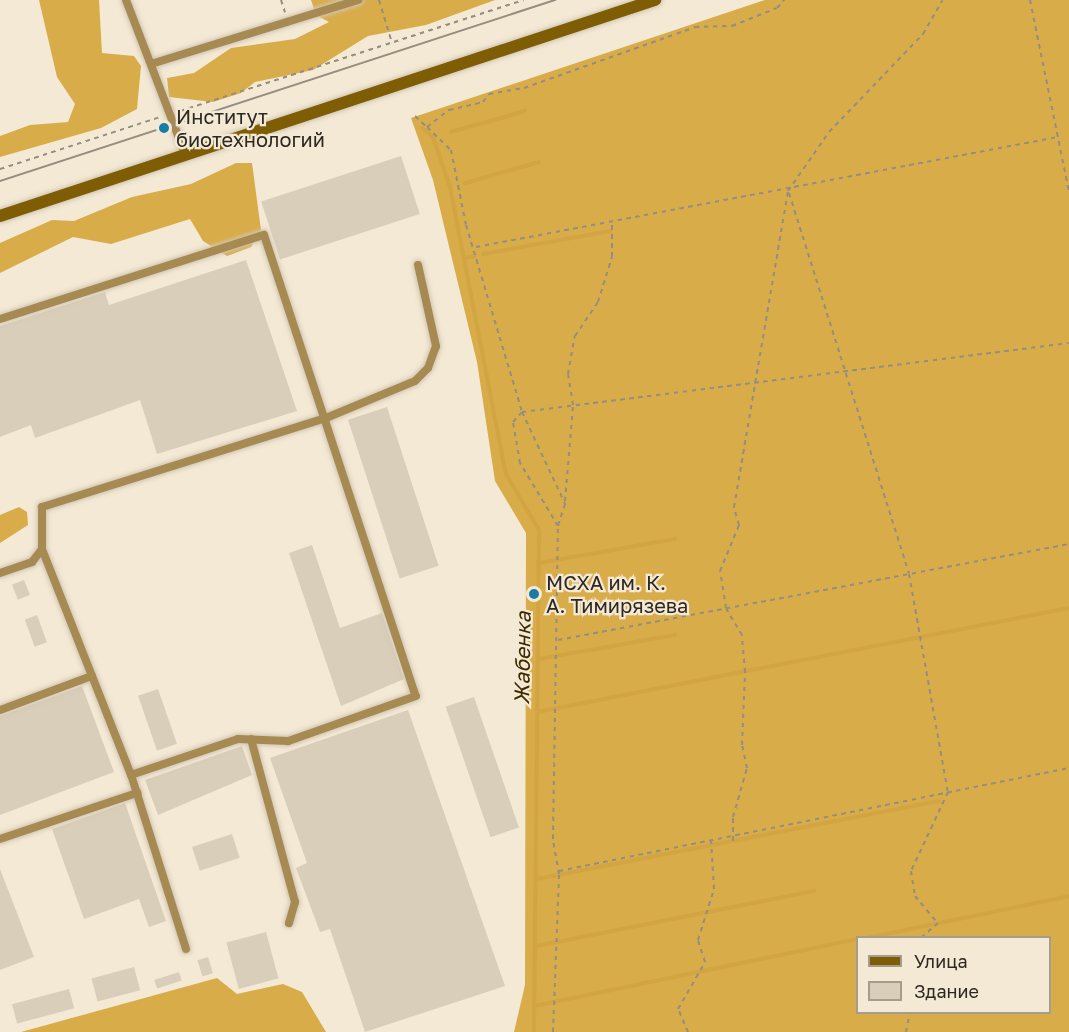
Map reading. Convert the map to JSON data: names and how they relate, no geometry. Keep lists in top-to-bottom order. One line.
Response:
{"water":["Жабенка"],"places":["Институт биотехнологий","МСХА им. К. А. Тимирязева"],"legend":["Улица","Здание"]}
